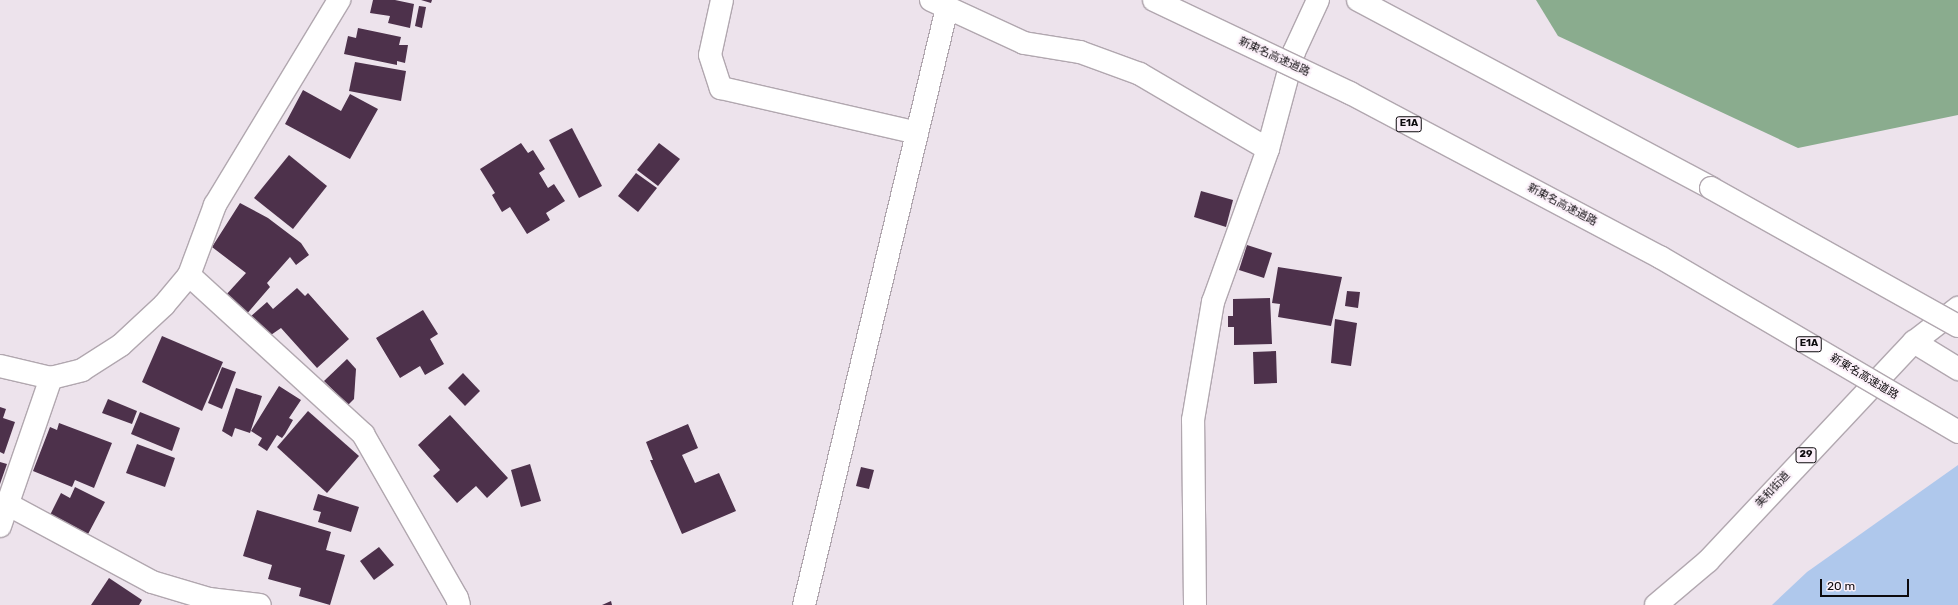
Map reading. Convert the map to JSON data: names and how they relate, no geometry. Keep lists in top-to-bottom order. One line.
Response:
{"streets":{"main road":["新東名高速道路","E1A","29","美和街道"]},"scale_bar":"20 m"}
